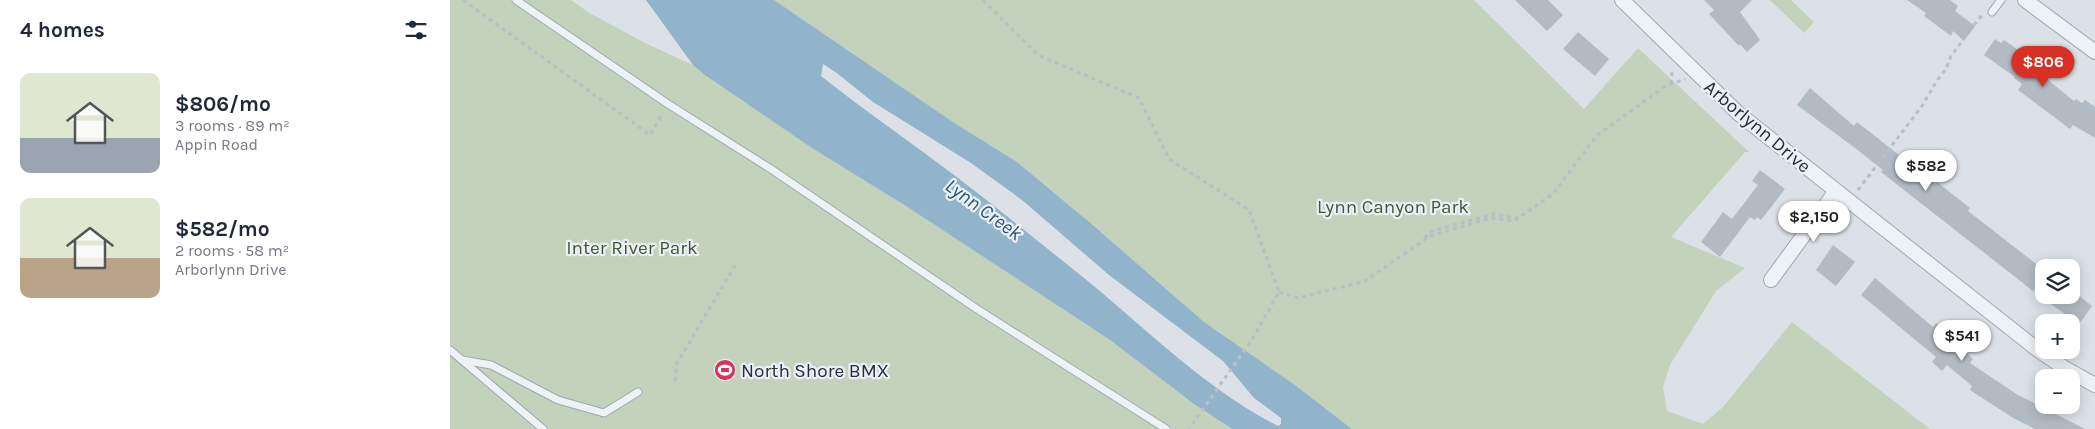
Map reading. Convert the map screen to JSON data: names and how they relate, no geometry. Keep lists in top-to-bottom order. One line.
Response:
{"streets":{"street":["Arborlynn Drive"]},"water":["Lynn Creek"],"parks":["Lynn Canyon Park","Inter River Park"],"places":{"sports":["North Shore BMX"]},"page":{"heading":"4 homes","price":["$806","$582","$2,150","$541"],"list":[{"name":"$806/mo","note":"3 rooms · 89 m² · Appin Road"},{"name":"$582/mo","note":"2 rooms · 58 m² · Arborlynn Drive"}],"map_buttons":["+","−"]}}
